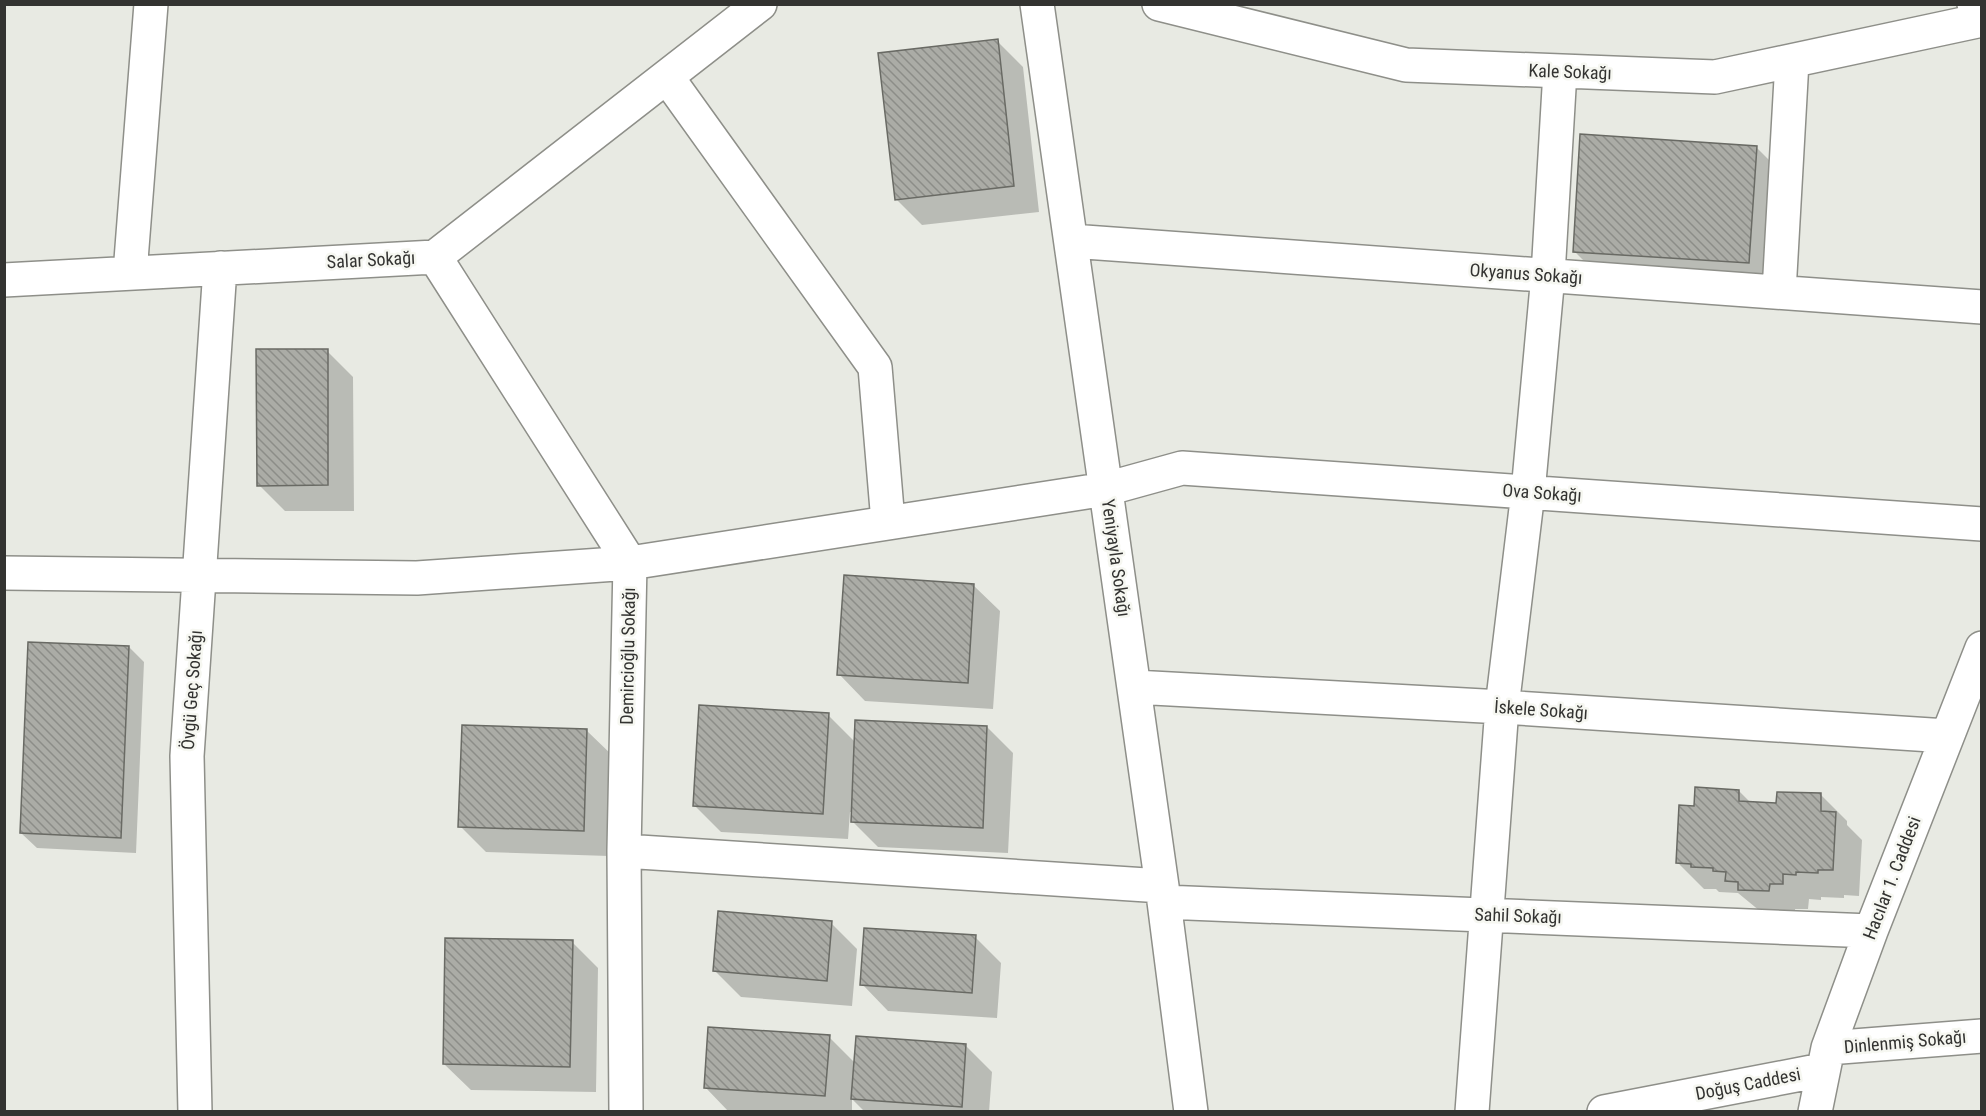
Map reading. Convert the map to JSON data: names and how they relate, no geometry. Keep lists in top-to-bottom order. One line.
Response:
{"streets":{"street":["Kale Sokağı","Salar Sokağı","Okyanus Sokağı","Ova Sokağı","Yeniyayla Sokağı","Demircioğlu Sokağı","Övgü Geç Sokağı","İskele Sokağı","Hacılar 1. Caddesi","Sahil Sokağı","Dinlenmiş Sokağı","Doğuş Caddesi"]},"crossings":[["Salar Sokağı","Demircioğlu Sokağı"],["Salar Sokağı","Övgü Geç Sokağı"],["Okyanus Sokağı","Yeniyayla Sokağı"],["Ova Sokağı","Yeniyayla Sokağı"],["Ova Sokağı","Demircioğlu Sokağı"],["Ova Sokağı","Övgü Geç Sokağı"],["Yeniyayla Sokağı","İskele Sokağı"],["Yeniyayla Sokağı","Sahil Sokağı"],["Demircioğlu Sokağı","Sahil Sokağı"],["İskele Sokağı","Hacılar 1. Caddesi"],["Hacılar 1. Caddesi","Sahil Sokağı"],["Hacılar 1. Caddesi","Dinlenmiş Sokağı"],["Hacılar 1. Caddesi","Doğuş Caddesi"],["Dinlenmiş Sokağı","Doğuş Caddesi"]]}
